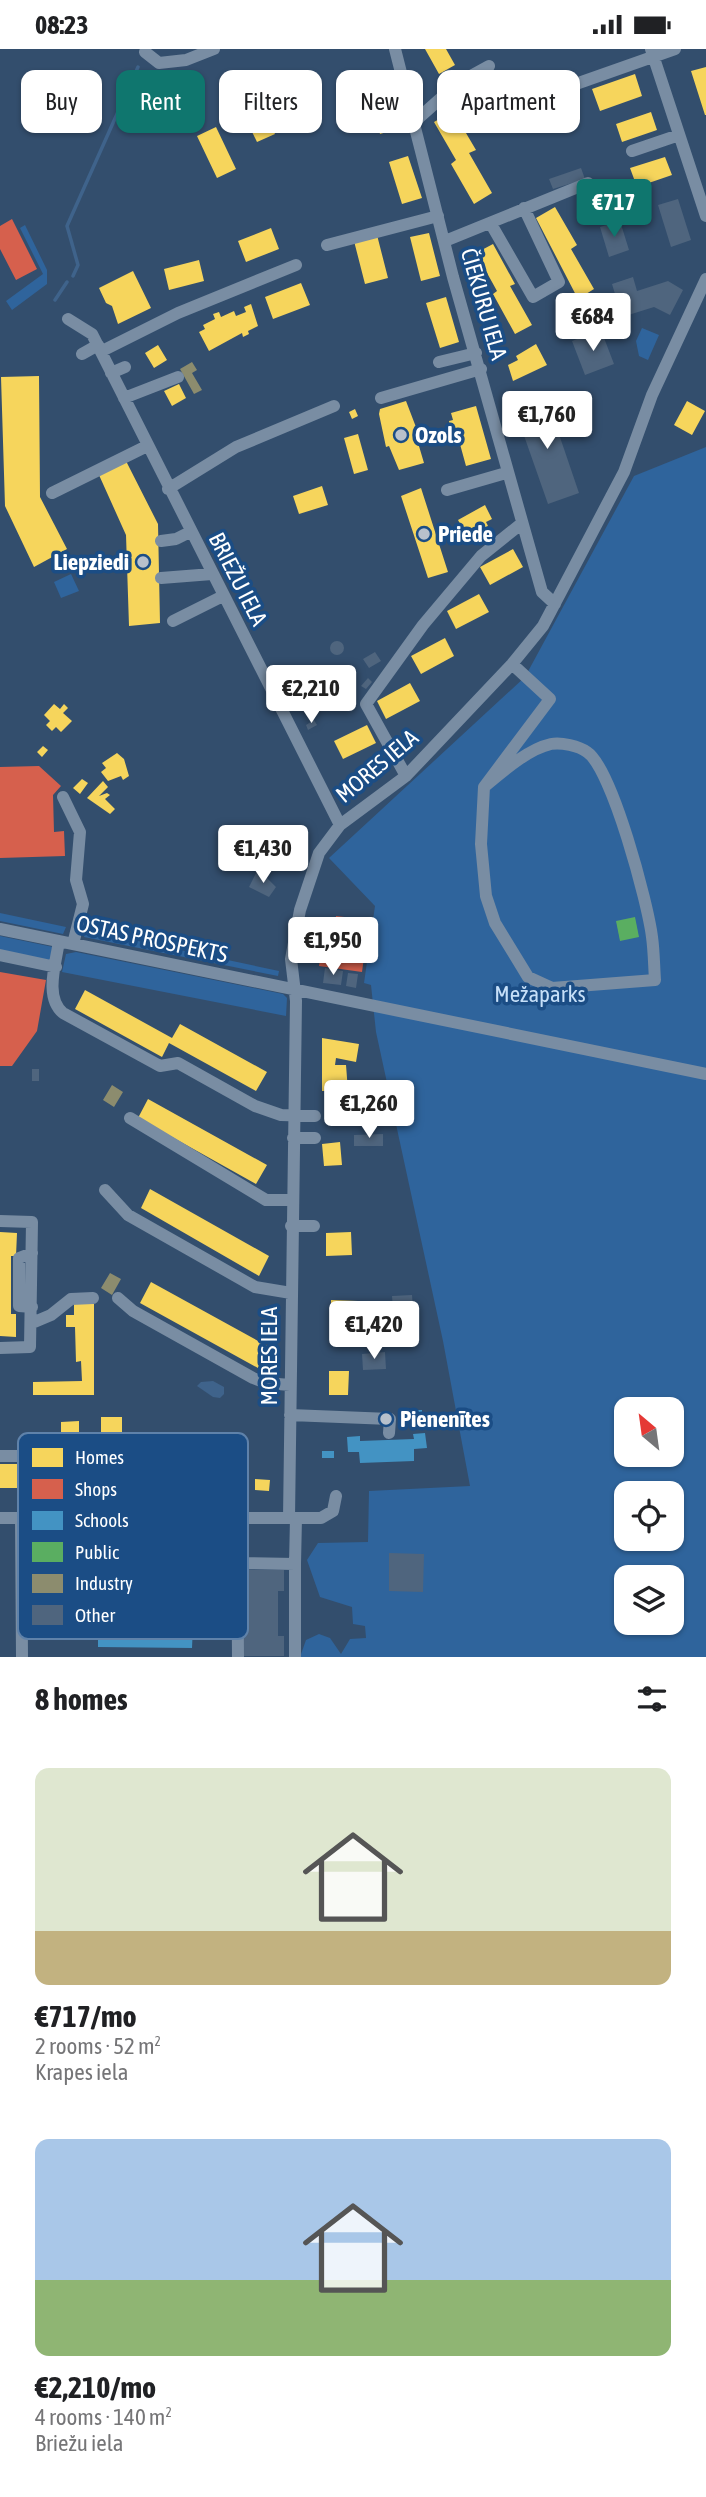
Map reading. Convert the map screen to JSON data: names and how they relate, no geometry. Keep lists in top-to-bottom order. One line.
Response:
{"streets":{"street":["ČIEKURU IELA","BRIEŽU IELA","MORES IELA","OSTAS PROSPEKTS"]},"crossings":[["ČIEKURU IELA","MORES IELA"],["BRIEŽU IELA","MORES IELA"],["MORES IELA","OSTAS PROSPEKTS"]],"parks":["Mežaparks"],"places":["Ozols","Priede","Liepziedi","Pienenītes"],"legend":["Homes","Shops","Schools","Public","Industry","Other"],"north":"top left","page":{"status":"08:23","chip":["Buy","Rent","Filters","New","Apartment"],"price":["€717","€684","€1,760","€2,210","€1,430","€1,950","€1,260","€1,420"],"heading":"8 homes","list":[{"name":"€717/mo","note":"2 rooms · 52 m² · Krapes iela"},{"name":"€2,210/mo","note":"4 rooms · 140 m² · Briežu iela"}]}}
